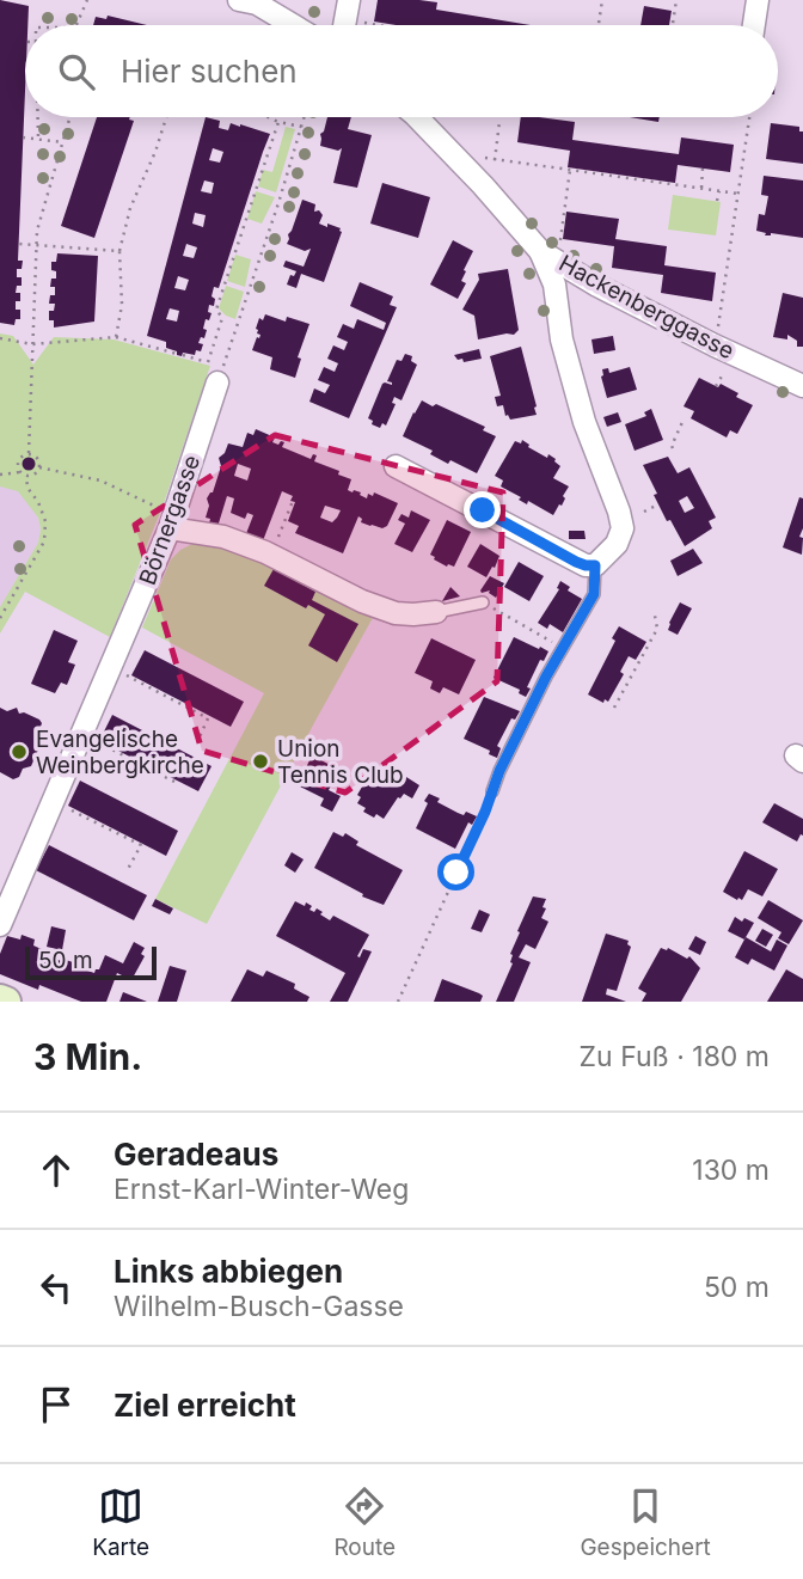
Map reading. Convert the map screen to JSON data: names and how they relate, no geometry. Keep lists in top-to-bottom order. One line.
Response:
{"streets":{"street":["Hackenberggasse","Börnergasse"]},"places":["Evangelische Weinbergkirche","Union Tennis Club"],"scale_bar":"50 m","page":{"search":"Hier suchen","scale":"50 m","heading":["3 Min.","Zu Fuß · 180 m"],"list":[["Geradeaus","Ernst-Karl-Winter-Weg","130 m"],["Links abbiegen","Wilhelm-Busch-Gasse","50 m"],"Ziel erreicht"],"nav":["Karte","Route","Gespeichert"]}}
